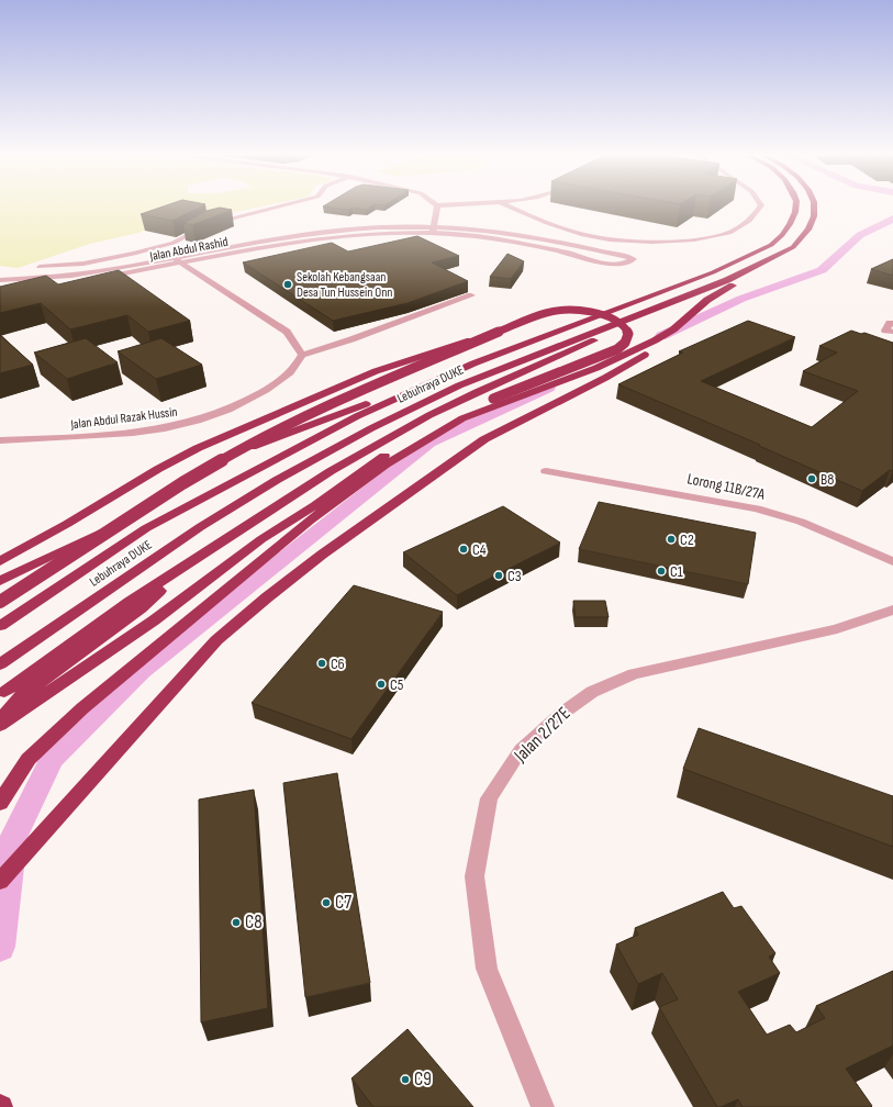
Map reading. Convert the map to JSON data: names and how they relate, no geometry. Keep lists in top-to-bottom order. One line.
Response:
{"streets":{"highway":["Lebuhraya DUKE"],"street":["Jalan Abdul Rashid","Jalan Abdul Razak Hussin","Lorong 11B/27A","Jalan 2/27E"]},"places":["Sekolah Kebangsaan Desa Tun Hussein Onn","B8","C2","C4","C1","C3","C6","C5","C7","C8","C9"]}
